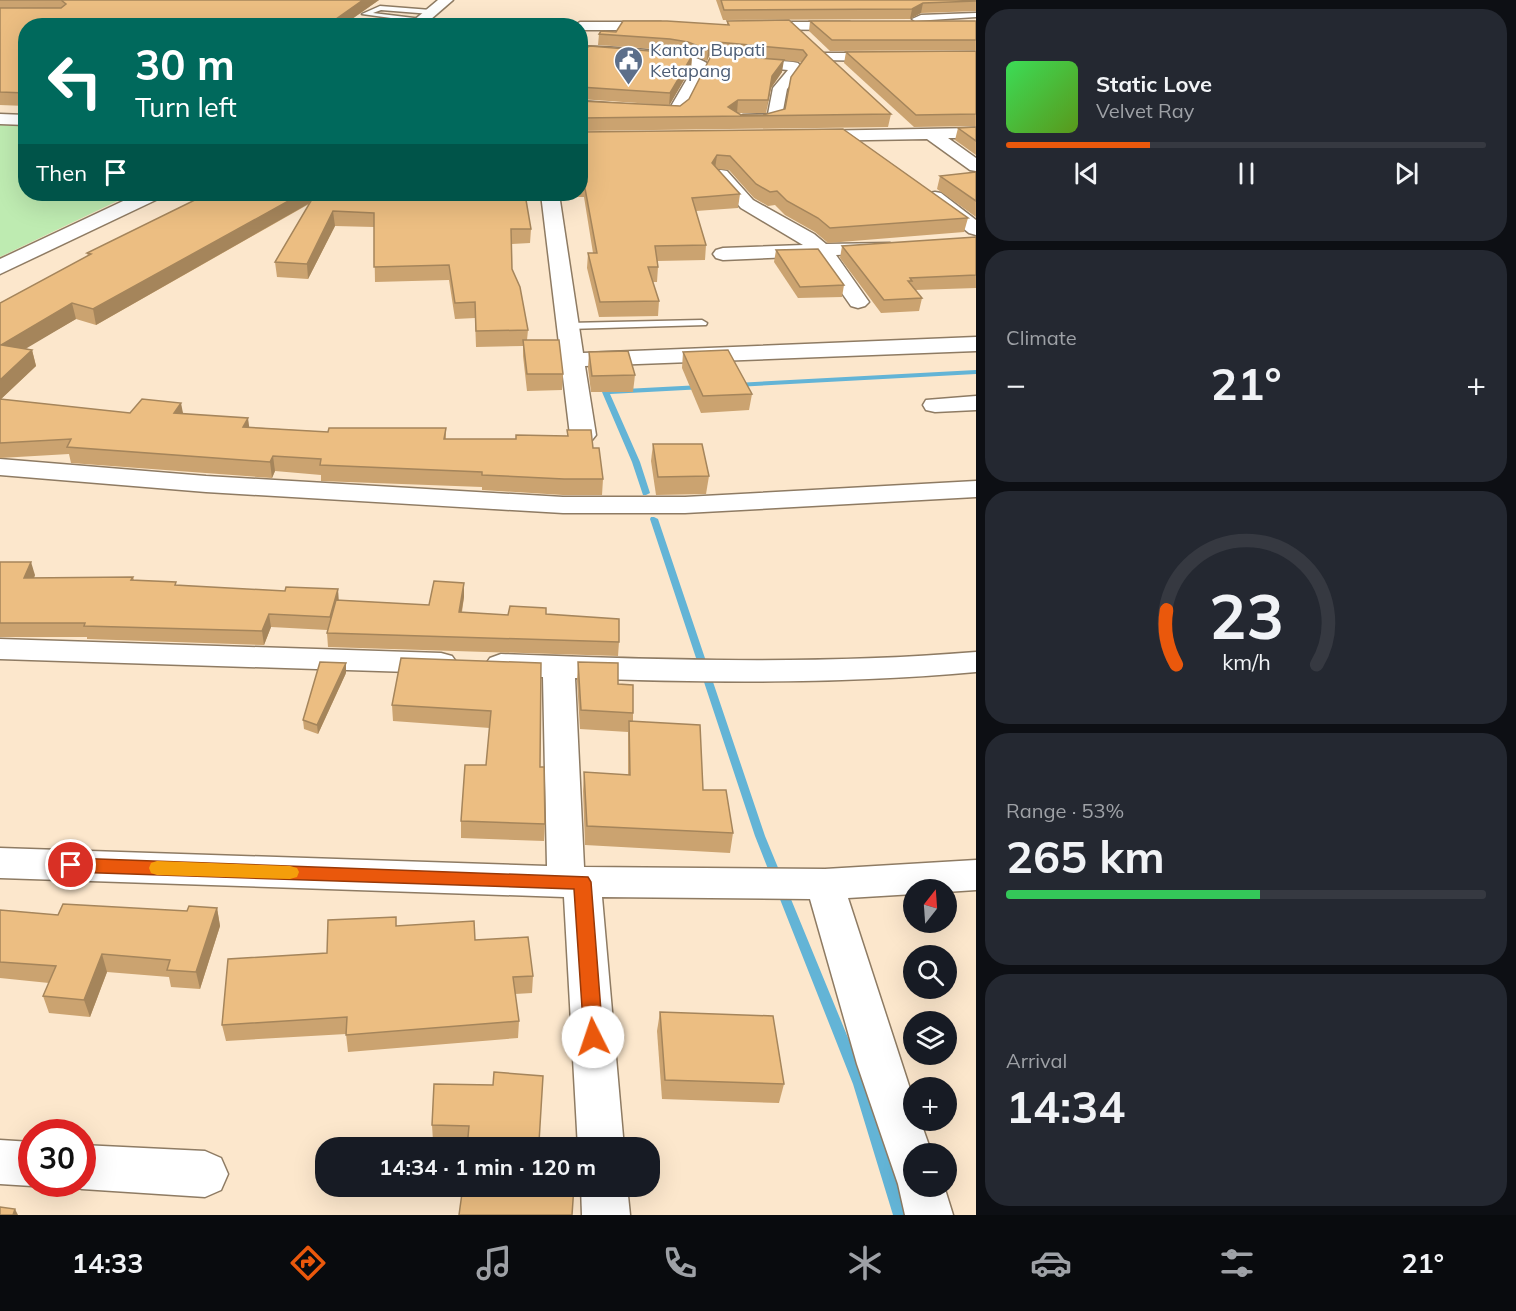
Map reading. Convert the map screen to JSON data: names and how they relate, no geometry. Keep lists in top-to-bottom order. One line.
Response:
{"places":{"public building":["Kantor Bupati Ketapang"]},"north":"top","page":{"turn":["30 m","Turn left"],"song":["Static Love","Velvet Ray"],"then":"Then","tile":["Climate",["Range · 53%","265 km"],["Arrival","14:34"]],"heat":["−","21°","+"],"map_buttons":["+","−"],"limit":"30","trip":"14:34 · 1 min · 120 m","tabs":["14:33","21°"],"gauge":["23","km/h"]}}
